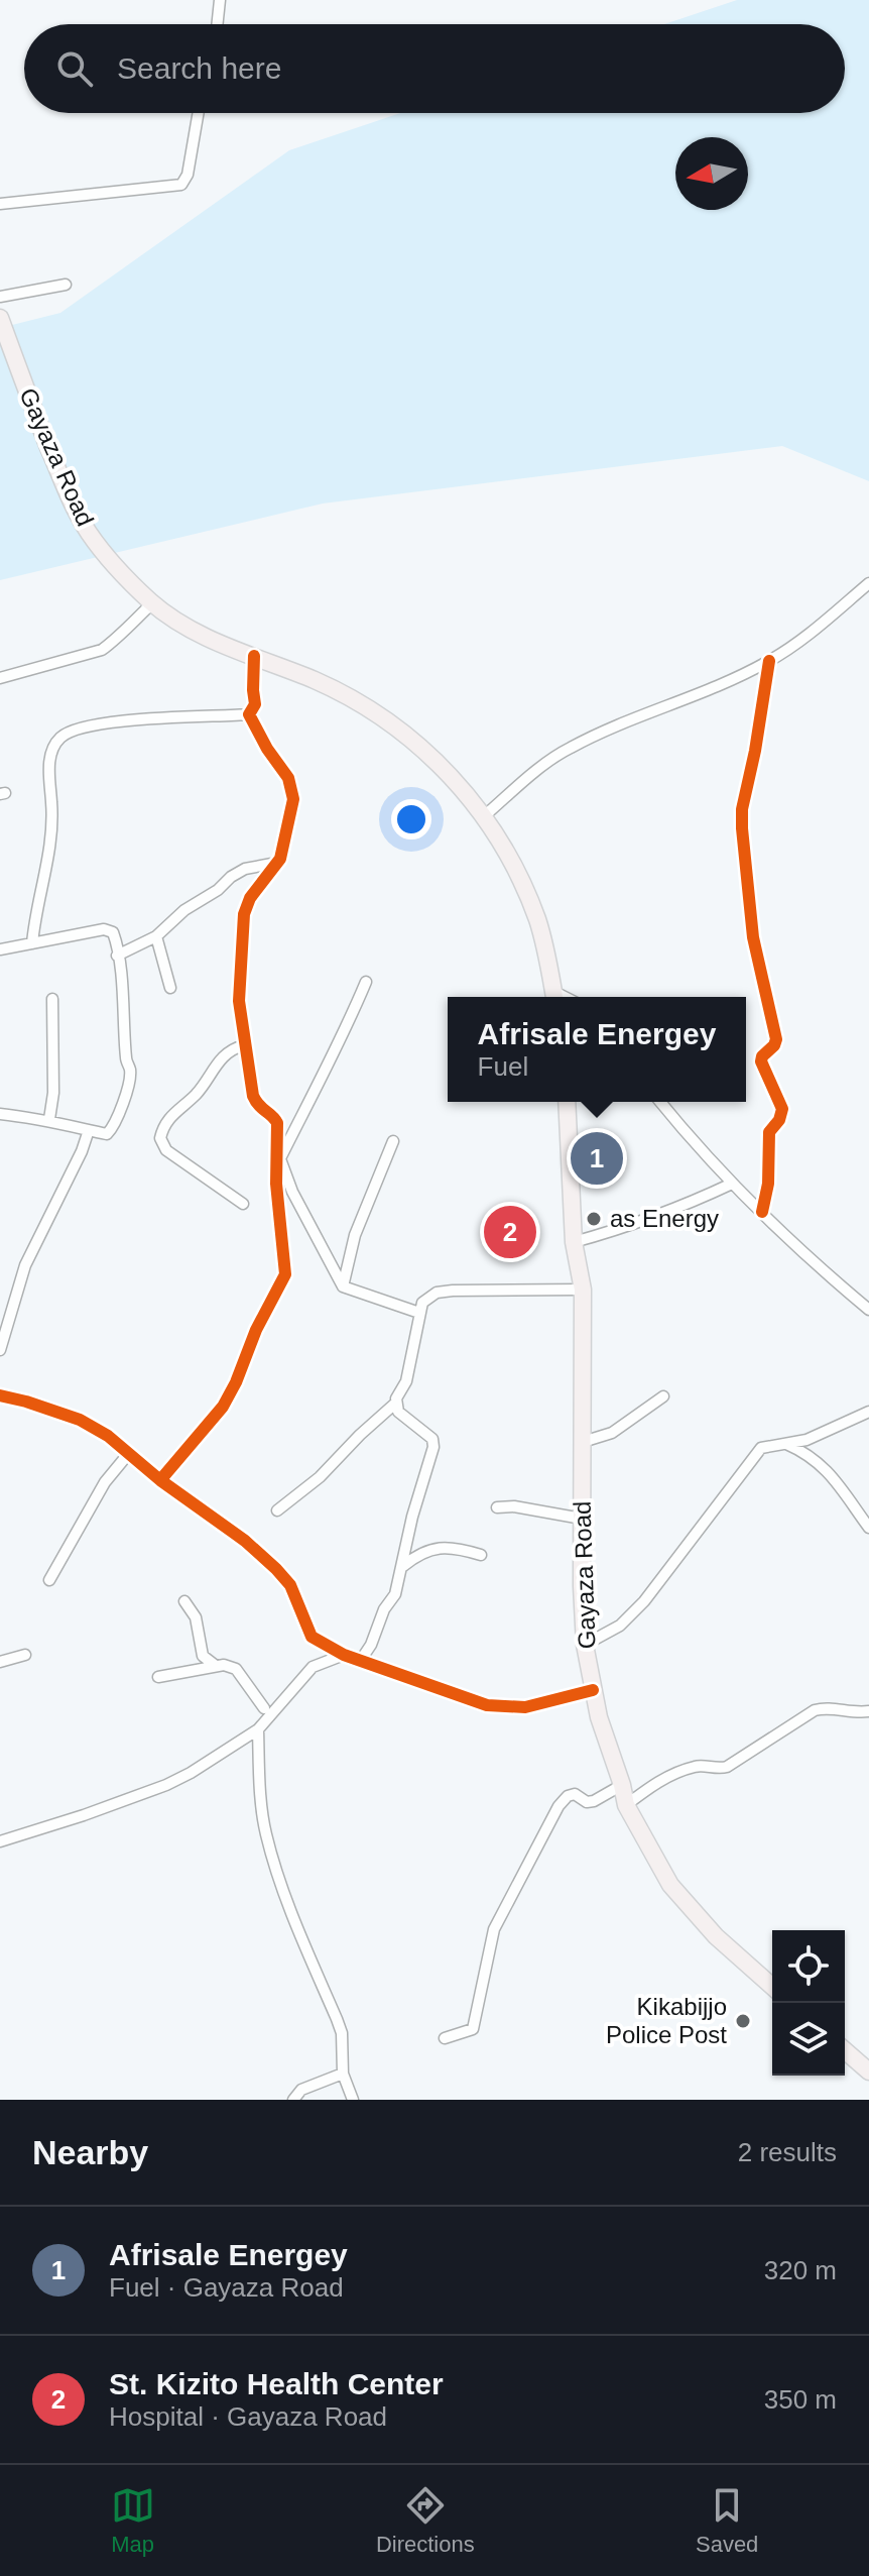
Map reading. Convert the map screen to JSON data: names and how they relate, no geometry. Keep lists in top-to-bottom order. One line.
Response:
{"streets":{"main road":["Gayaza Road"]},"places":["as Energy","Kikabijjo Police Post"],"north":"left","page":{"search":"Search here","popup":["Afrisale Energey","Fuel"],"pins":["1","2"],"heading":["Nearby","2 results"],"list":[{"mark":"1","name":"Afrisale Energey","note":"Fuel · Gayaza Road","value":"320 m"},{"mark":"2","name":"St. Kizito Health Center","note":"Hospital · Gayaza Road","value":"350 m"}],"nav":["Map","Directions","Saved"]}}
